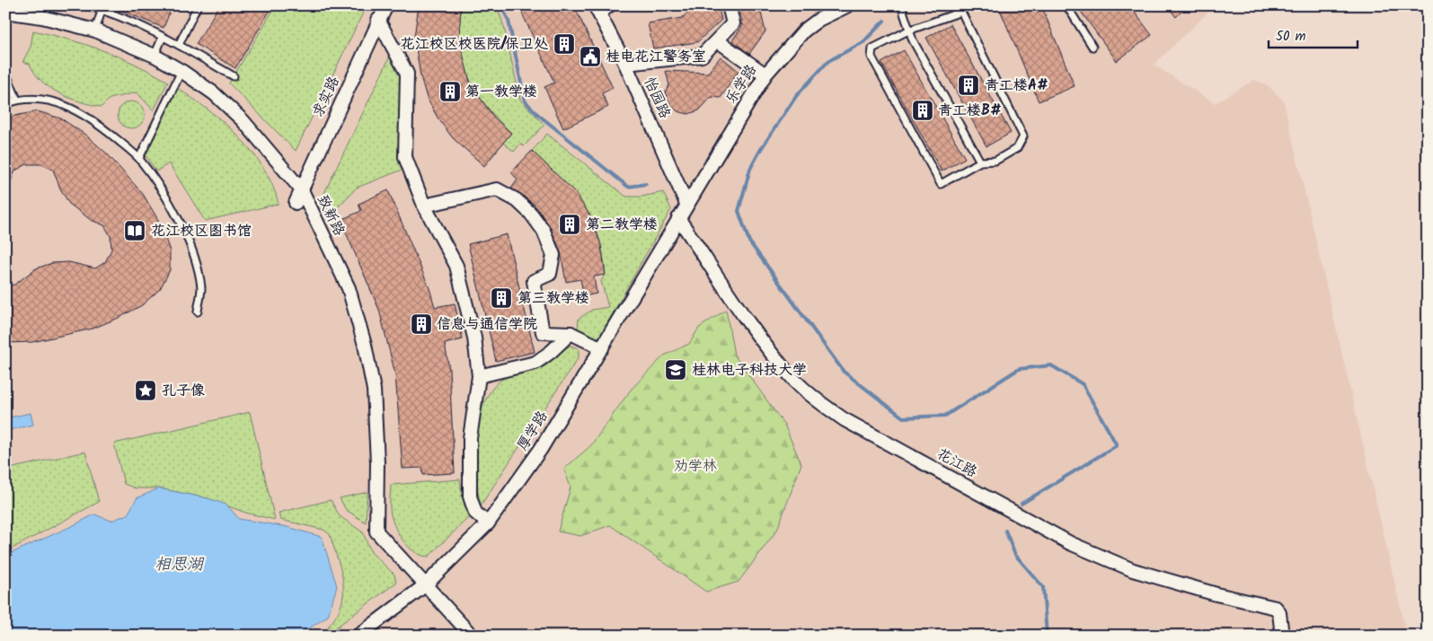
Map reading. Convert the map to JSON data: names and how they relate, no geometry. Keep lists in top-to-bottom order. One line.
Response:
{"streets":{"street":["乐学路","求实路","怡园路","致新路","厚学路","花江路"]},"crossings":[["乐学路","怡园路"],["乐学路","厚学路"],["求实路","致新路"],["怡园路","厚学路"],["致新路","厚学路"],["厚学路","花江路"]],"water":["相思湖"],"parks":["劝学林"],"places":{"building":["花江校区校医院/保卫处","青工楼A#","第一教学楼","青工楼B#","第二教学楼","第三教学楼","信息与通信学院"],"public building":["桂电花江警务室"],"library":["花江校区图书馆"],"school or university":["桂林电子科技大学"],"place":["孔子像"]},"scale_bar":"50 m"}
